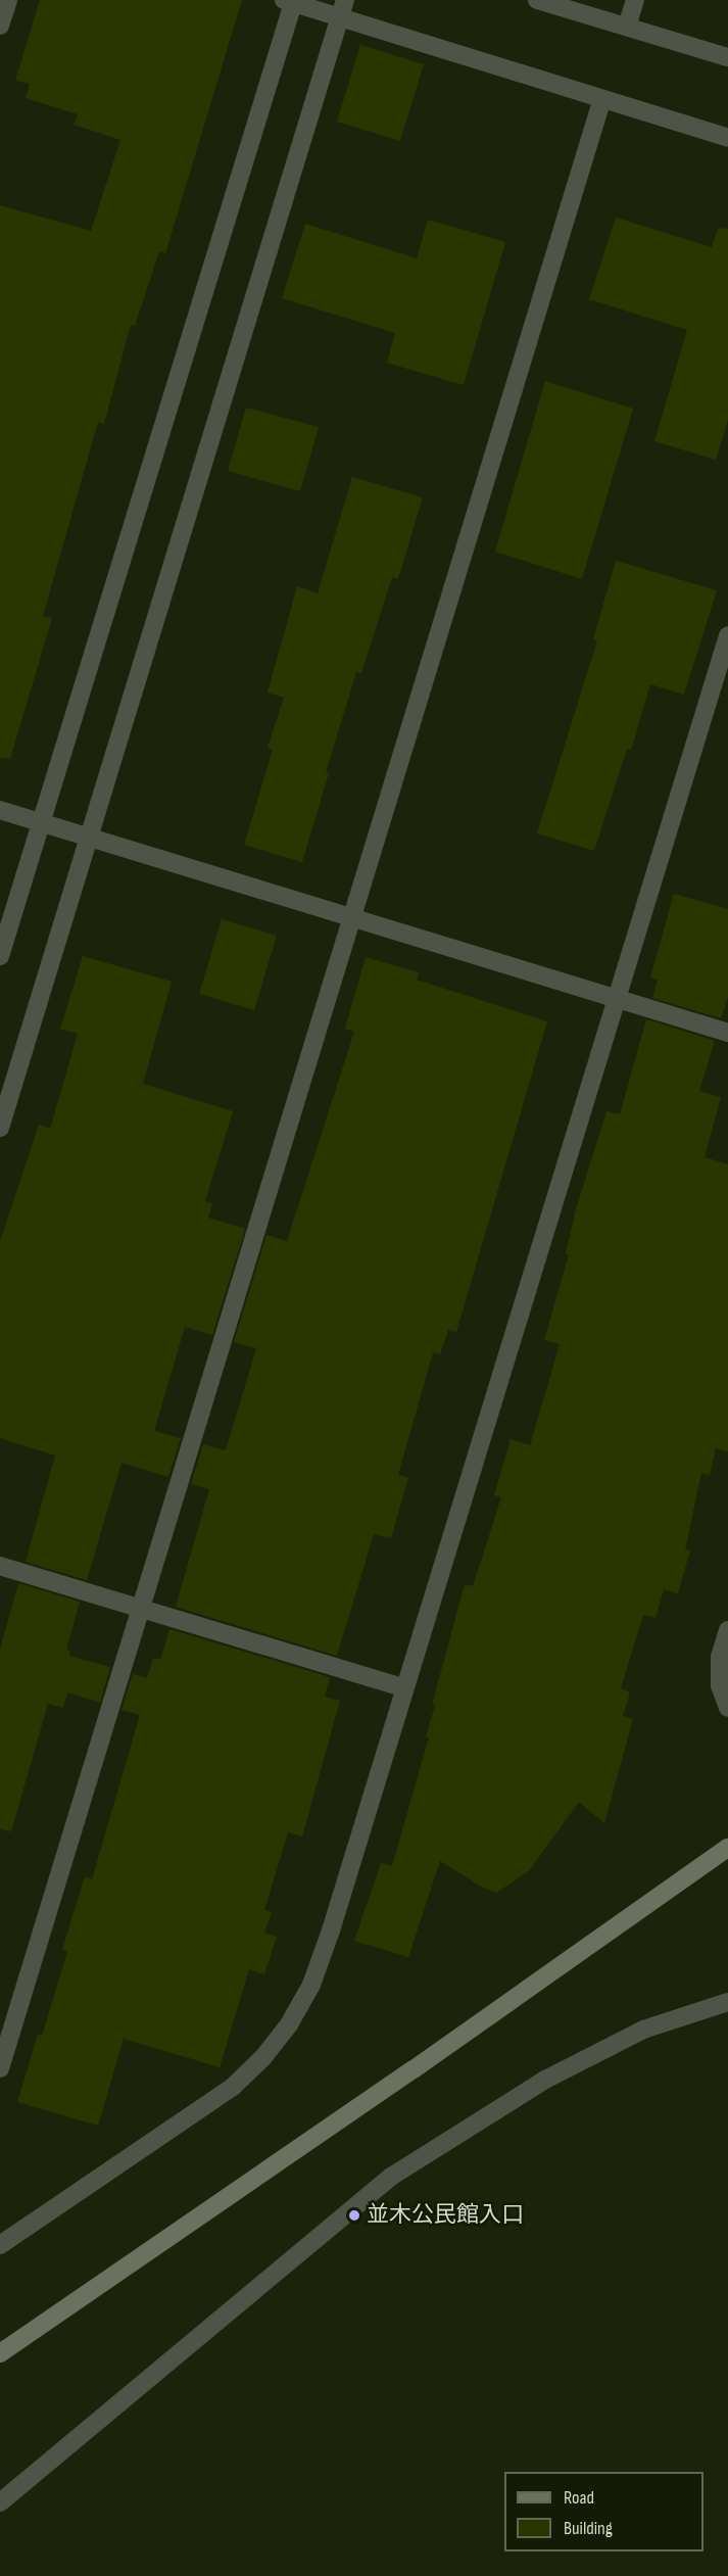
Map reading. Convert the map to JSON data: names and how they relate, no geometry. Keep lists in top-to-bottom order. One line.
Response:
{"places":["並木公民館入口"],"legend":["Road","Building"]}
